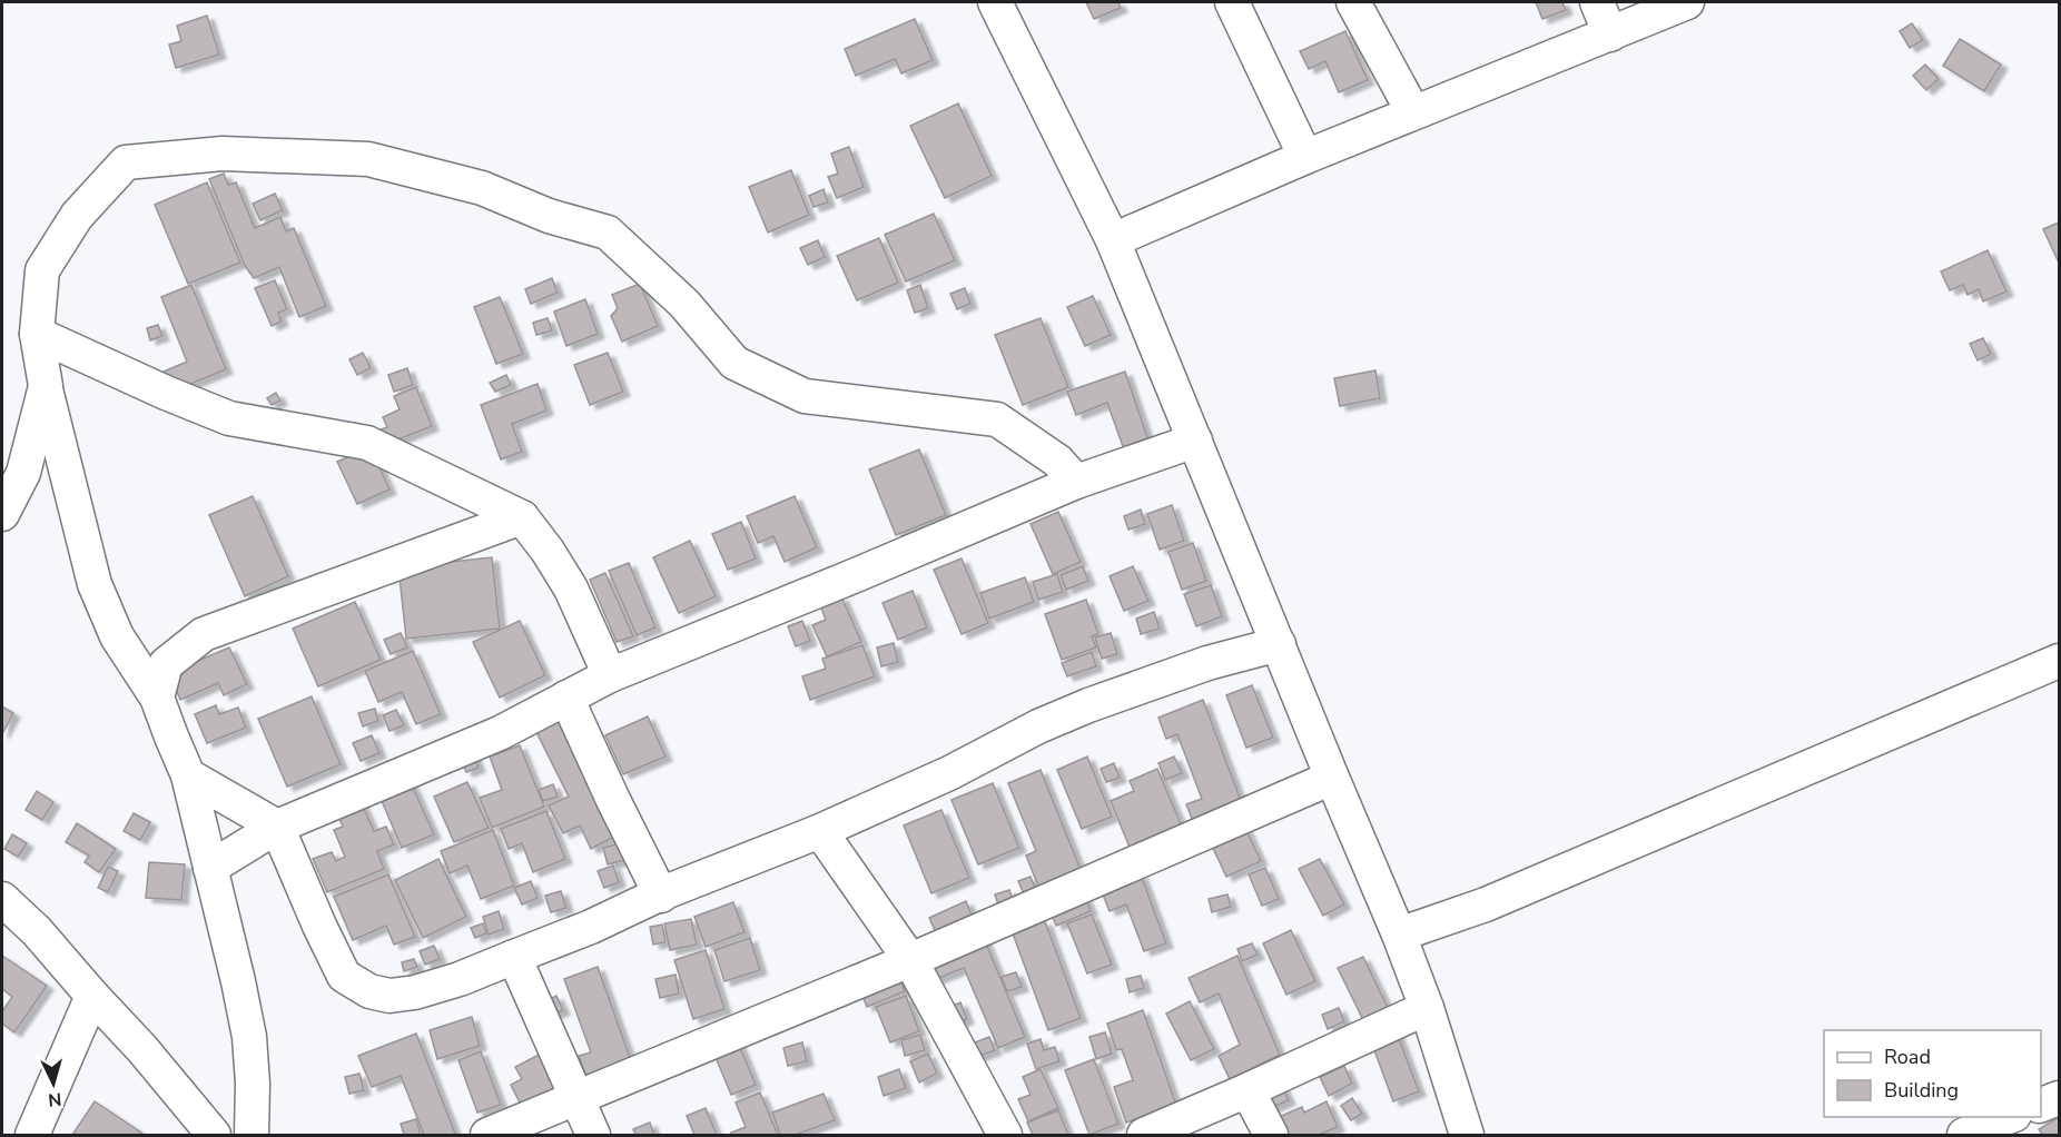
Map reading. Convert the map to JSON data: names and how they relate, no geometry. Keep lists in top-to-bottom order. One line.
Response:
{"legend":["Road","Building"],"north":"bottom"}
